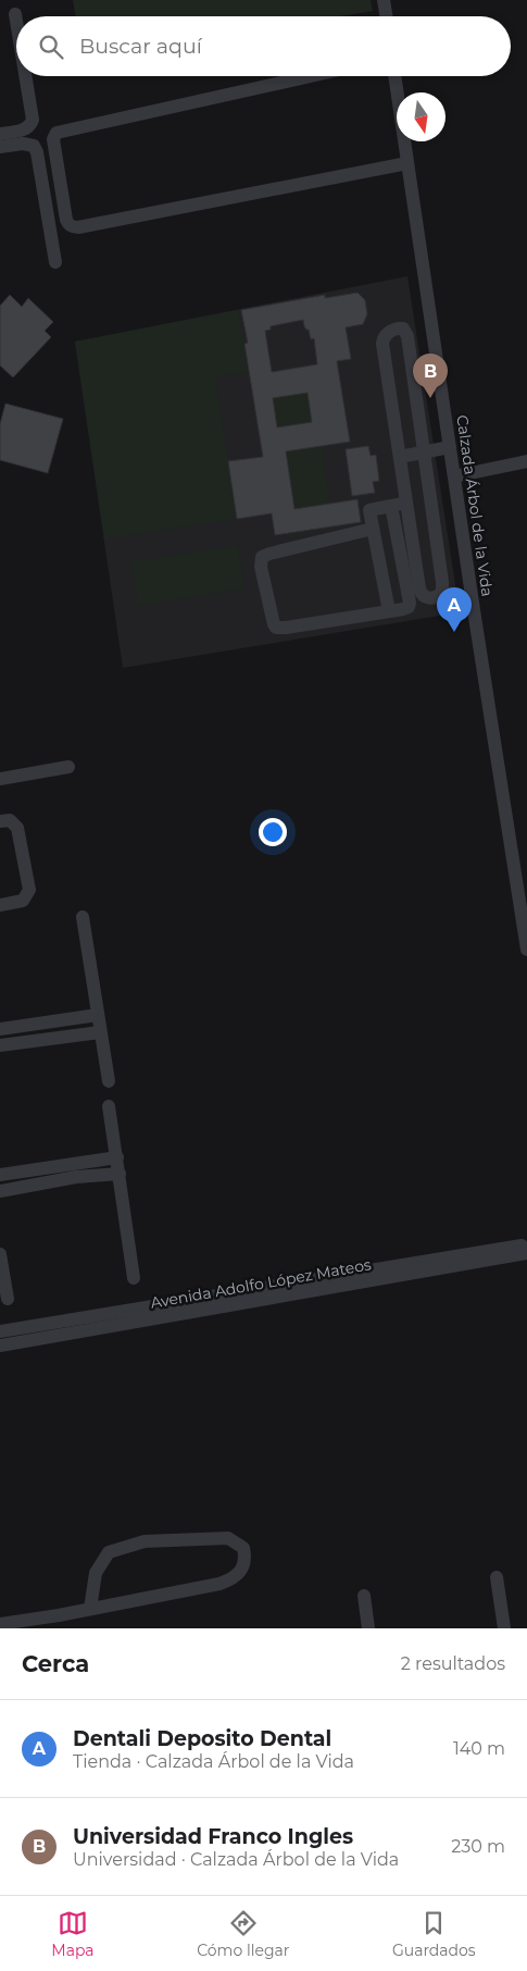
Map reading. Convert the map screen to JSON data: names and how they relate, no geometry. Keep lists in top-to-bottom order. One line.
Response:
{"streets":{"street":["Calzada Árbol de la Vida","Avenida Adolfo López Mateos"]},"north":"bottom","page":{"search":"Buscar aquí","pins":["B","A"],"heading":["Cerca","2 resultados"],"list":[{"mark":"A","name":"Dentali Deposito Dental","note":"Tienda · Calzada Árbol de la Vida","value":"140 m"},{"mark":"B","name":"Universidad Franco Ingles","note":"Universidad · Calzada Árbol de la Vida","value":"230 m"}],"nav":["Mapa","Cómo llegar","Guardados"]}}
